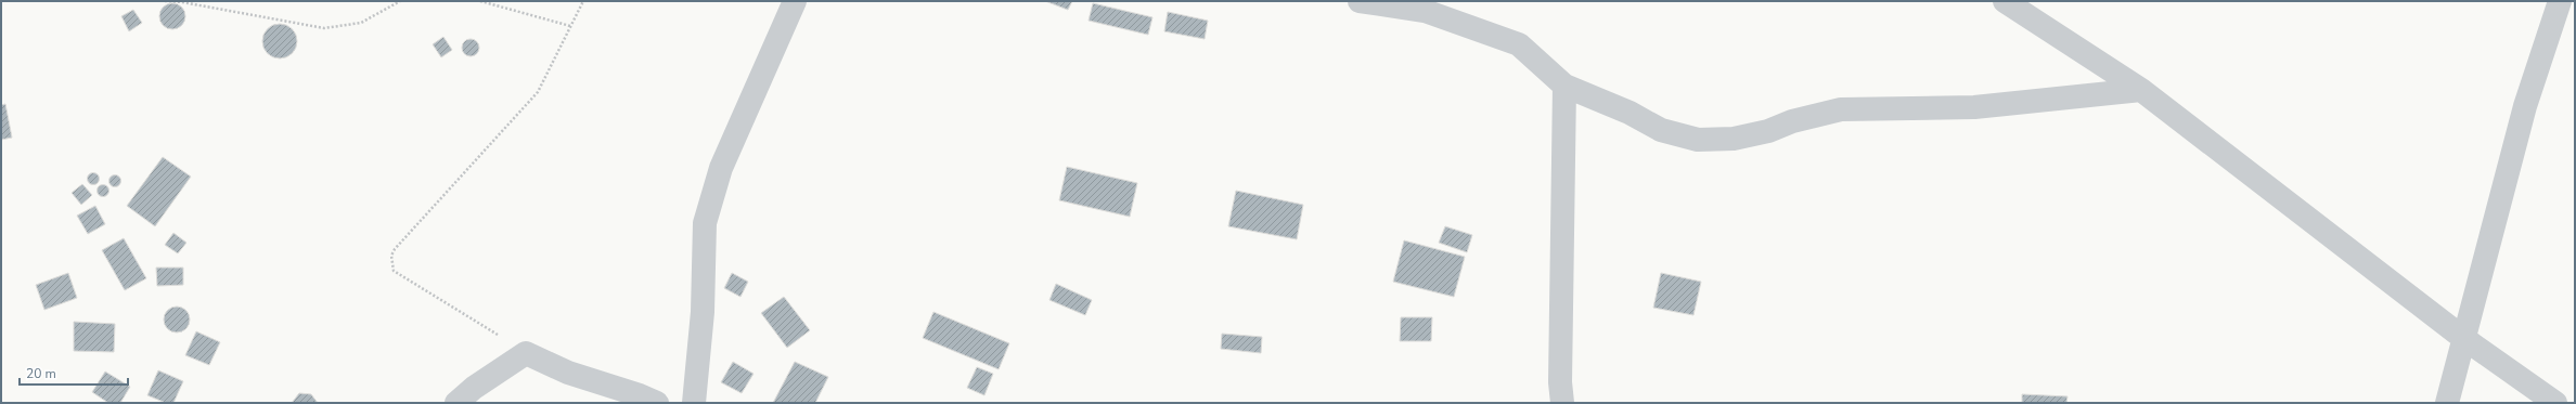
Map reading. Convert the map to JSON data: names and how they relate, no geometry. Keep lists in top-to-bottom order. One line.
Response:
{"scale_bar":"20 m"}
